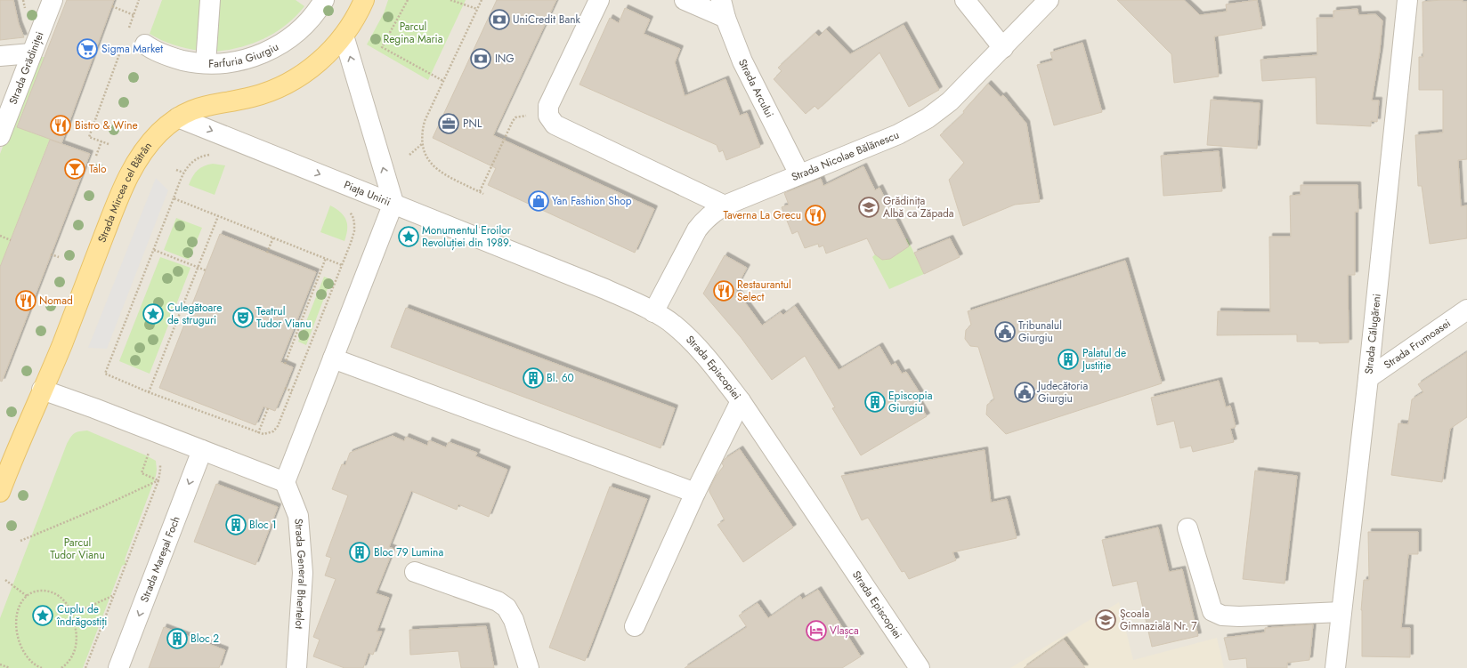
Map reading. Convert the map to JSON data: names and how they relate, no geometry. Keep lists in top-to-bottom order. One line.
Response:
{"streets":{"main road":["Strada Mircea cel Bătrân"],"street":["Farfuria Giurgiu","Strada Grădiniței","Strada Arcului","Strada Nicolae Bălănescu","Piața Unirii","Strada Călugăreni","Strada Frumoasei","Strada Episcopiei","Strada Mareșal Foch","Strada General Bhertelot"]},"crossings":[["Strada Arcului","Strada Nicolae Bălănescu"],["Strada Nicolae Bălănescu","Strada Episcopiei"],["Piața Unirii","Strada Mircea cel Bătrân"],["Piața Unirii","Strada Episcopiei"],["Strada Călugăreni","Strada Frumoasei"]],"one_way":["Strada Mareșal Foch"],"parks":["Parcul Regina Maria","Parcul Tudor Vianu"],"places":{"bank":["UniCredit Bank","ING"],"supermarket":["Sigma Market"],"office":["PNL"],"restaurant":["Bistro & Wine","Taverna La Grecu","Restaurantul Select","Nomad"],"bar":["Talo"],"shop":["Yan Fashion Shop"],"school or university":["Grădinița Albă ca Zăpada","Şcoala Gimnazială Nr. 7"],"place":["Monumentul Eroilor Revoluției din 1989.","Culegătoare de struguri","Cuplu de îndrăgostiți"],"theatre":["Teatrul Tudor Vianu"],"public building":["Tribunalul Giurgiu","Judecătoria Giurgiu"],"building":["Palatul de Justiție","Bl. 60","Episcopia Giurgiu","Bloc 1","Bloc 79 Lumina","Bloc 2"],"hotel":["Vlașca"]}}
